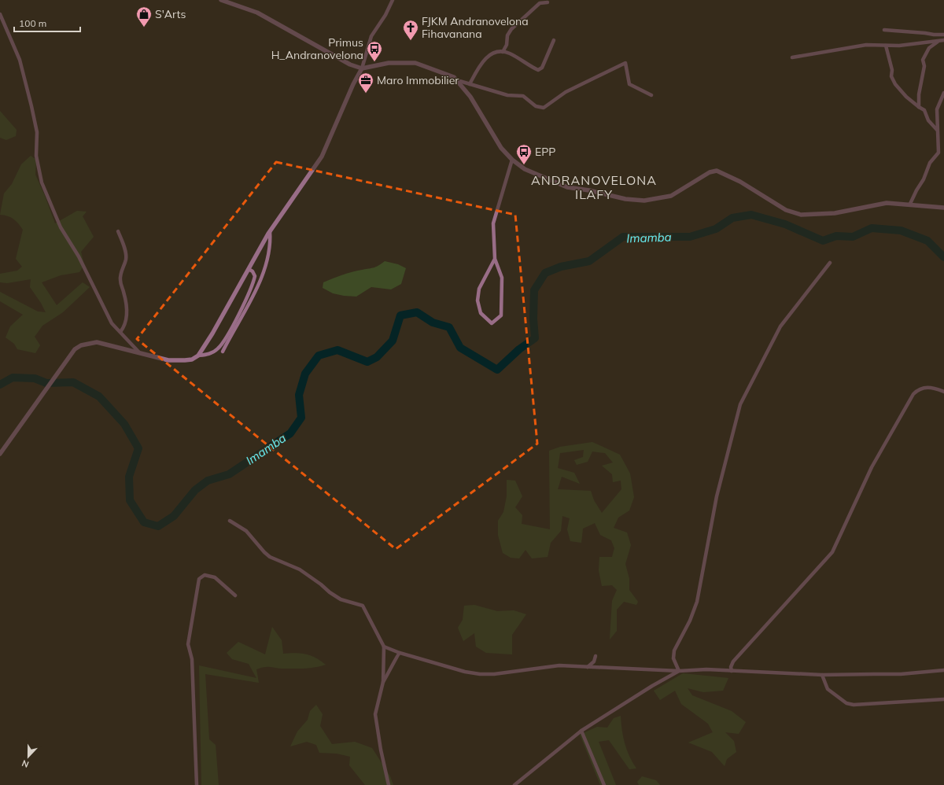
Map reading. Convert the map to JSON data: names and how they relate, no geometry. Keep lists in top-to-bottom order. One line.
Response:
{"districts":["ANDRANOVELONA ILAFY"],"water":["Imamba"],"places":{"shop":["S'Arts"],"church":["FJKM Andranovelona Fihavanana"],"bus stop":["Primus H_Andranovelona","EPP"],"office":["Maro Immobilier"]},"scale_bar":"100 m","north":"bottom"}
